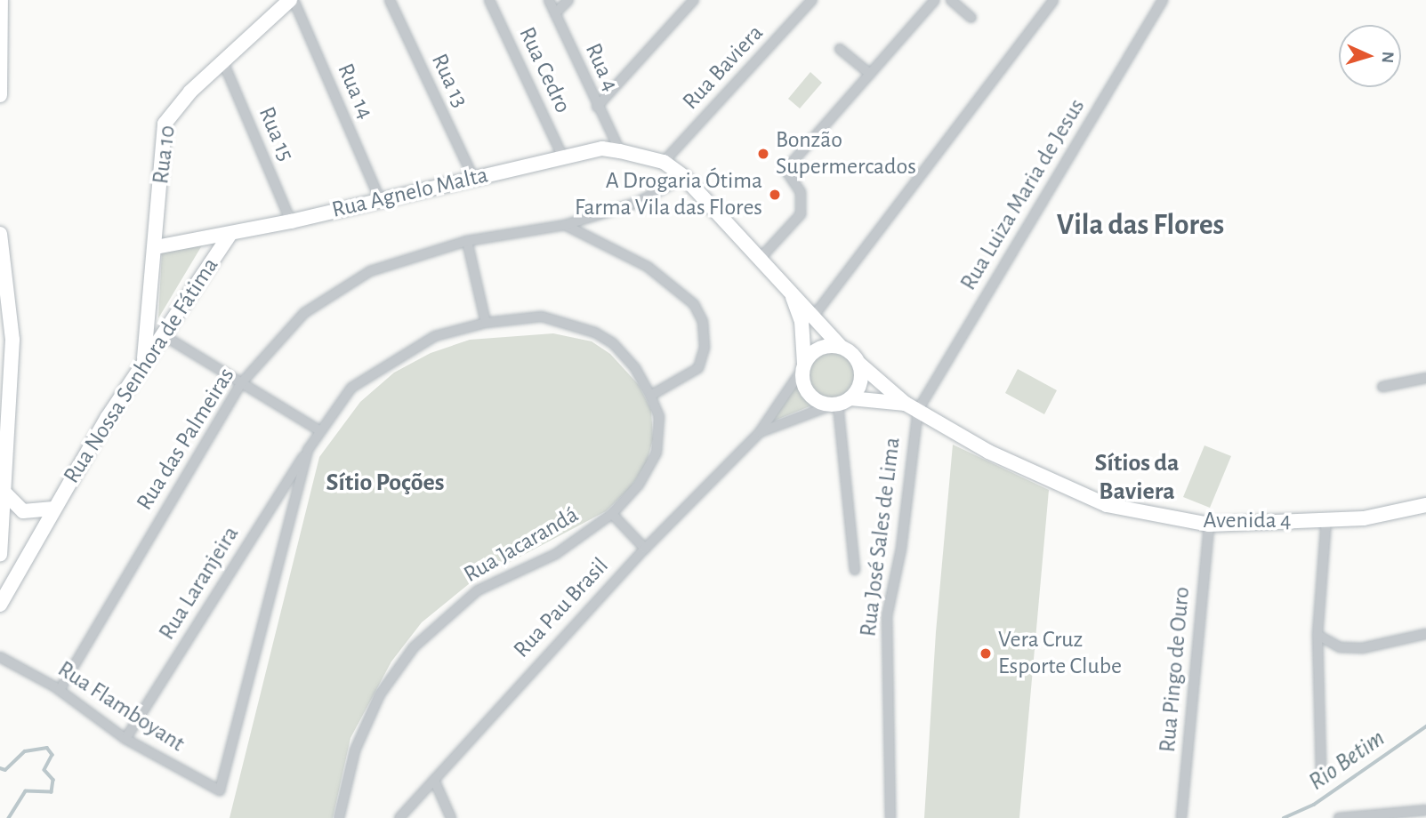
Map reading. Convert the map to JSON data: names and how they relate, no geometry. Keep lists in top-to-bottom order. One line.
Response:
{"streets":{"street":["Rua 4","Rua Baviera","Rua Cedro","Rua 13","Rua 14","Rua 15","Rua 10","Rua Agnelo Malta","Rua Luiza Maria de Jesus","Rua Nossa Senhora de Fátima","Rua das Palmeiras","Avenida 4","Rua José Sales de Lima","Rua Jacarandá","Rua Laranjeira","Rua Pau Brasil","Rua Pingo de Ouro","Rua Flamboyant"]},"crossings":[["Rua 4","Rua Agnelo Malta"],["Rua Baviera","Rua Agnelo Malta"],["Rua Cedro","Rua Agnelo Malta"],["Rua 13","Rua Agnelo Malta"],["Rua 14","Rua 10"],["Rua 14","Rua Agnelo Malta"],["Rua 15","Rua 10"],["Rua 15","Rua Agnelo Malta"],["Rua 10","Rua Agnelo Malta"],["Rua 10","Rua Nossa Senhora de Fátima"],["Rua Agnelo Malta","Rua Nossa Senhora de Fátima"],["Rua Luiza Maria de Jesus","Avenida 4"],["Rua Luiza Maria de Jesus","Rua José Sales de Lima"],["Rua das Palmeiras","Rua Flamboyant"],["Avenida 4","Rua José Sales de Lima"],["Avenida 4","Rua Pau Brasil"],["Avenida 4","Rua Pingo de Ouro"],["Rua Jacarandá","Rua Laranjeira"],["Rua Jacarandá","Rua Flamboyant"],["Rua Laranjeira","Rua Flamboyant"]],"districts":["Vila das Flores","Sítios da Baviera","Sítio Poções"],"water":["Rio Betim"],"places":["Bonzão Supermercados","A Drogaria Ótima Farma Vila das Flores","Vera Cruz Esporte Clube"],"north":"right"}
